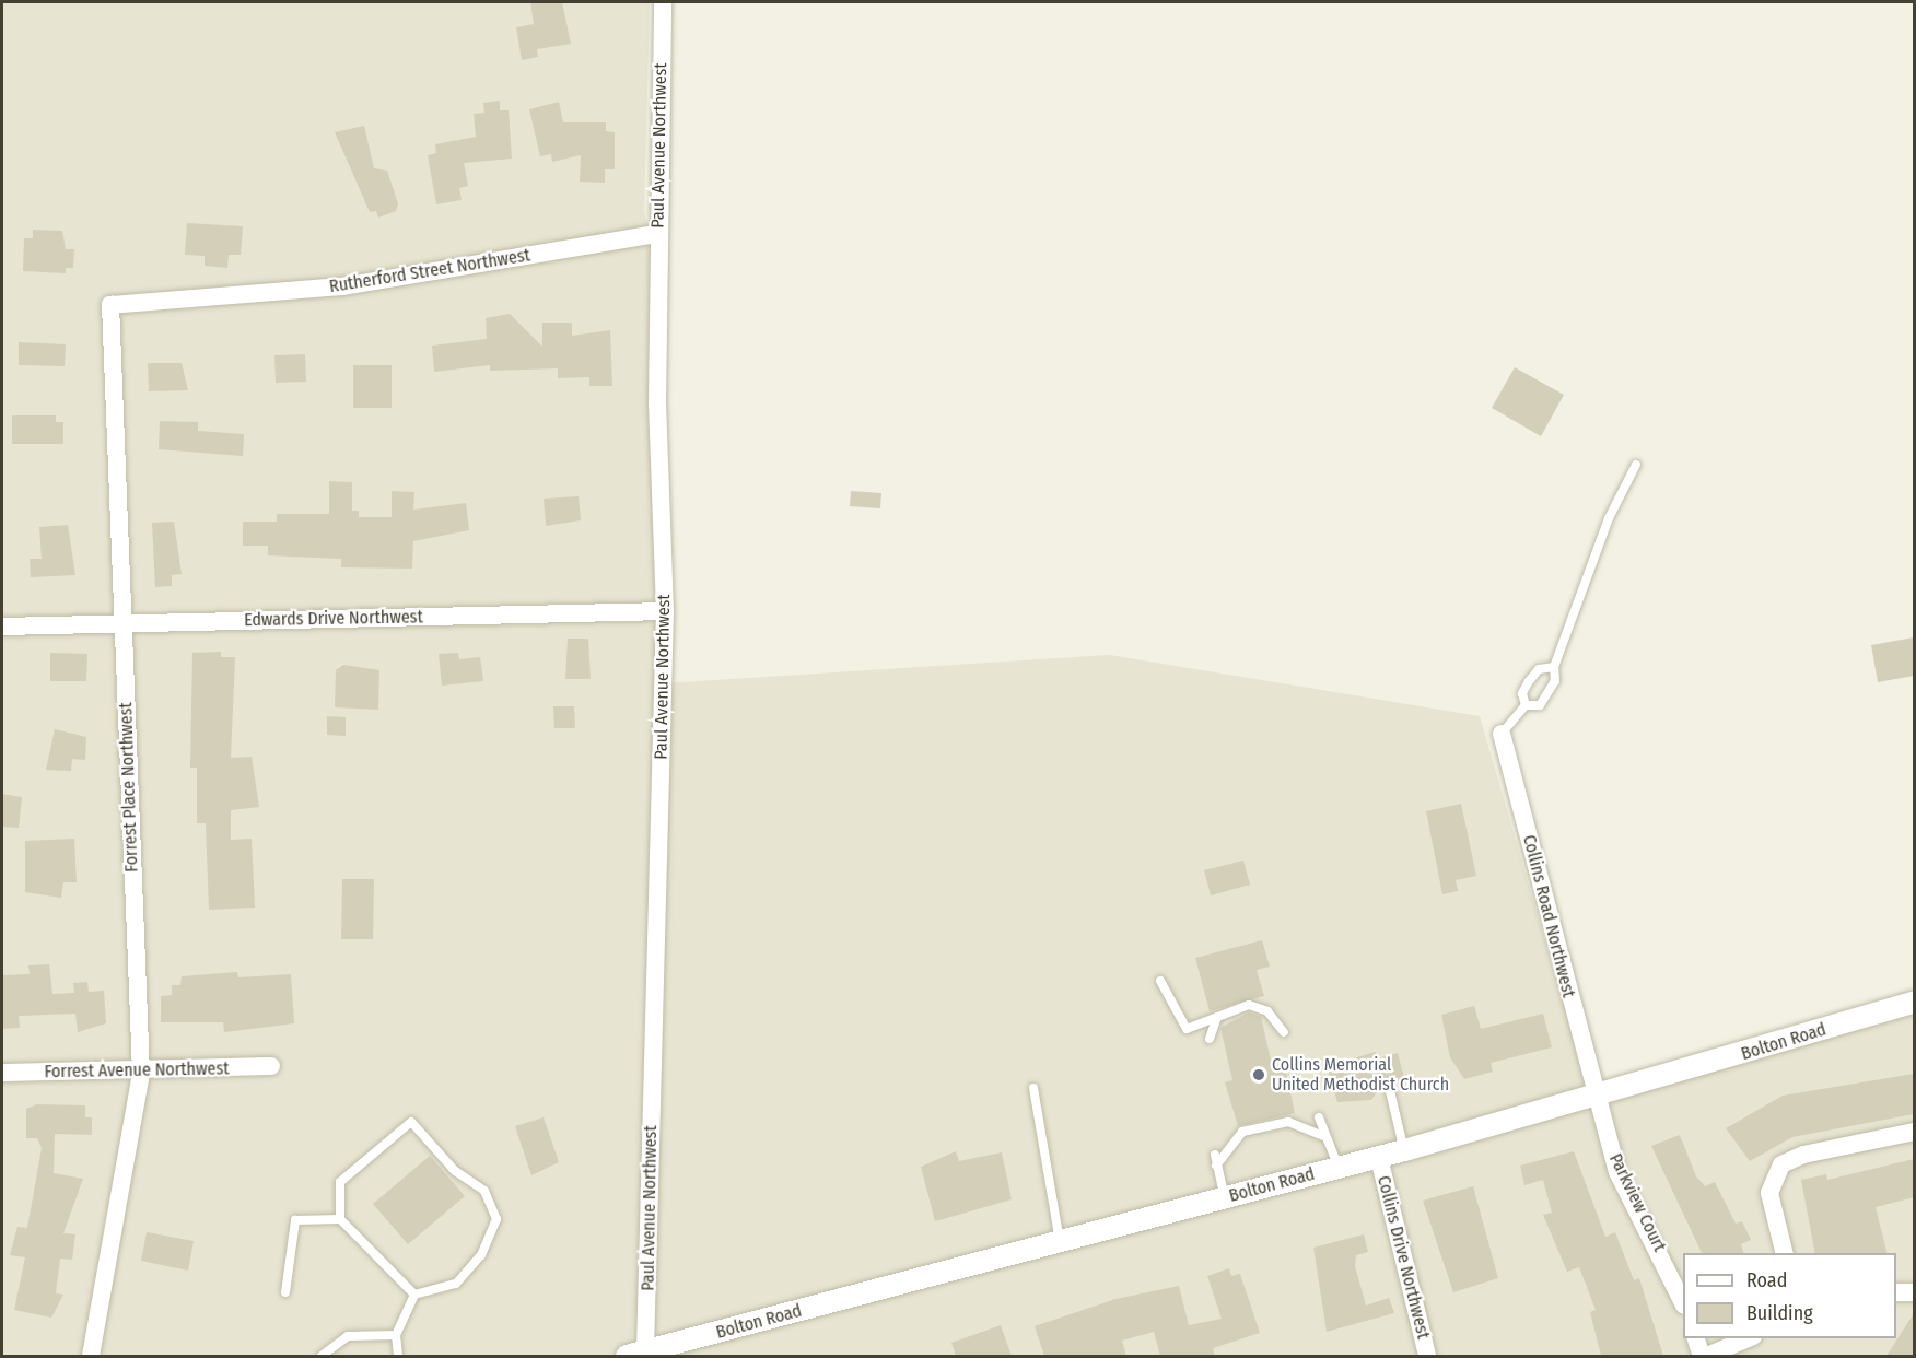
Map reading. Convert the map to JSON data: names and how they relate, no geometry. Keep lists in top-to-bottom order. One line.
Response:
{"streets":{"street":["Paul Avenue Northwest","Rutherford Street Northwest","Edwards Drive Northwest","Forrest Place Northwest","Collins Road Northwest","Bolton Road","Forrest Avenue Northwest","Parkview Court","Collins Drive Northwest"]},"crossings":[["Paul Avenue Northwest","Rutherford Street Northwest"],["Paul Avenue Northwest","Edwards Drive Northwest"],["Paul Avenue Northwest","Bolton Road"],["Rutherford Street Northwest","Forrest Place Northwest"],["Edwards Drive Northwest","Forrest Place Northwest"],["Forrest Place Northwest","Forrest Avenue Northwest"],["Collins Road Northwest","Bolton Road"],["Collins Road Northwest","Parkview Court"],["Bolton Road","Parkview Court"],["Bolton Road","Collins Drive Northwest"]],"places":["Collins Memorial United Methodist Church"],"legend":["Road","Building"]}
